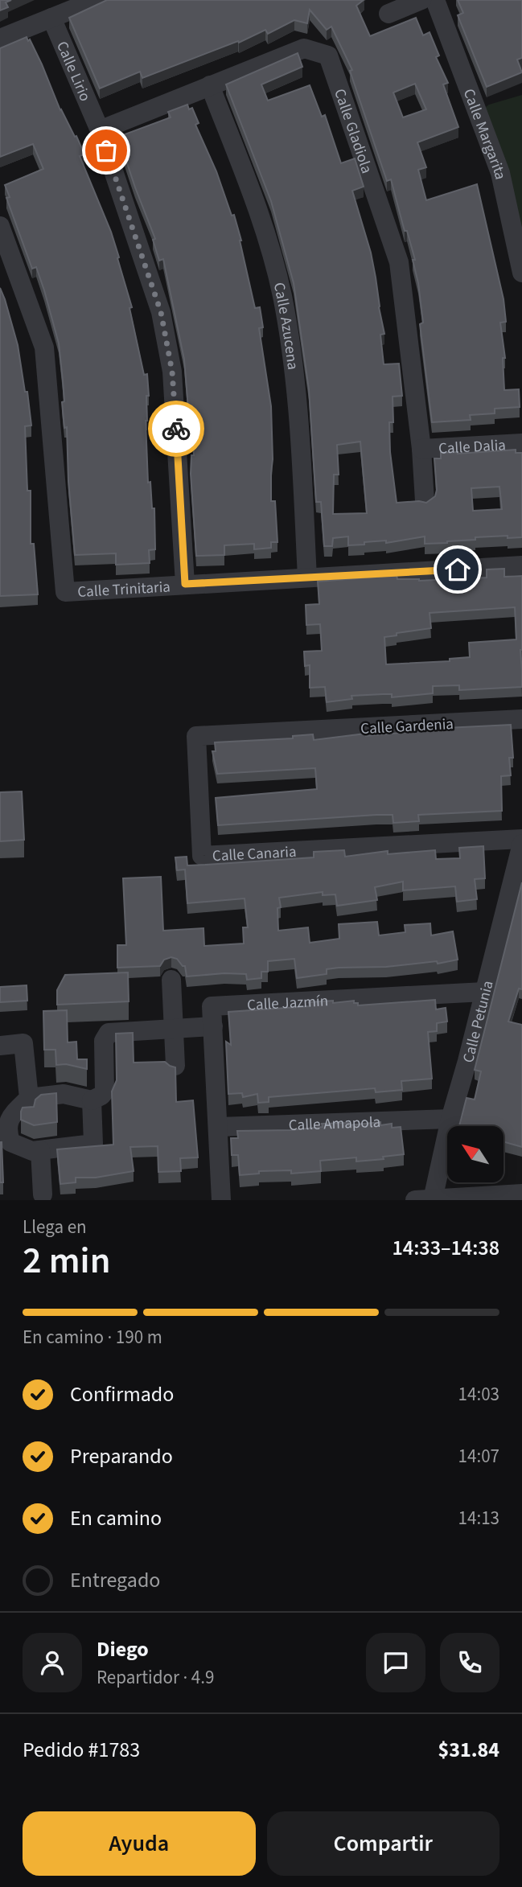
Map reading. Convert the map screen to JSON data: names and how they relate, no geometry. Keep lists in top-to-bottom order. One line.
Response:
{"streets":{"street":["Calle Lirio","Calle Gladiola","Calle Margarita","Calle Azucena","Calle Dalia","Calle Trinitaria","Calle Gardenia","Calle Canaria","Calle Jazmín","Calle Petunia","Calle Amapola"]},"crossings":[["Calle Lirio","Calle Gladiola"],["Calle Lirio","Calle Trinitaria"],["Calle Gladiola","Calle Azucena"],["Calle Gladiola","Calle Dalia"],["Calle Azucena","Calle Trinitaria"],["Calle Gardenia","Calle Canaria"],["Calle Jazmín","Calle Petunia"],["Calle Jazmín","Calle Amapola"],["Calle Petunia","Calle Amapola"]],"north":"top left","page":{"heading":["2 min","Llega en","14:33–14:38"],"panel":["Diego","Repartidor · 4.9","Pedido #1783","$31.84"],"bar":"En camino · 190 m","list":[["Confirmado","14:03"],["Preparando","14:07"],["En camino","14:13"],"Entregado"],"buttons":["Ayuda","Compartir"]}}
